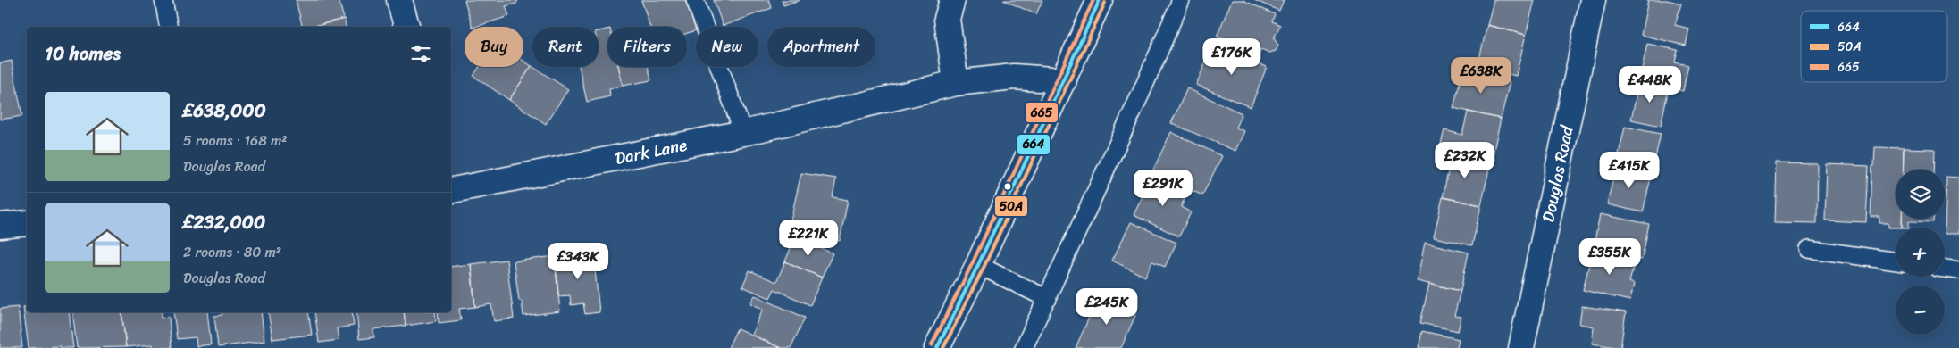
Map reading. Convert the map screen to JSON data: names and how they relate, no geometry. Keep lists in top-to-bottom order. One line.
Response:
{"streets":{"street":["Dark Lane","Douglas Road"]},"lines":["transit line 664","transit line 665","transit line 50A"],"legend":["664","50A","665"],"page":{"chip":["Buy","Rent","Filters","New","Apartment"],"heading":"10 homes","price":["£176K","£638K","£448K","£232K","£415K","£291K","£221K","£355K","£343K","£245K"],"list":[{"name":"£638,000","note":"5 rooms · 168 m² · Douglas Road"},{"name":"£232,000","note":"2 rooms · 80 m² · Douglas Road"}],"map_buttons":["+","−"]}}
